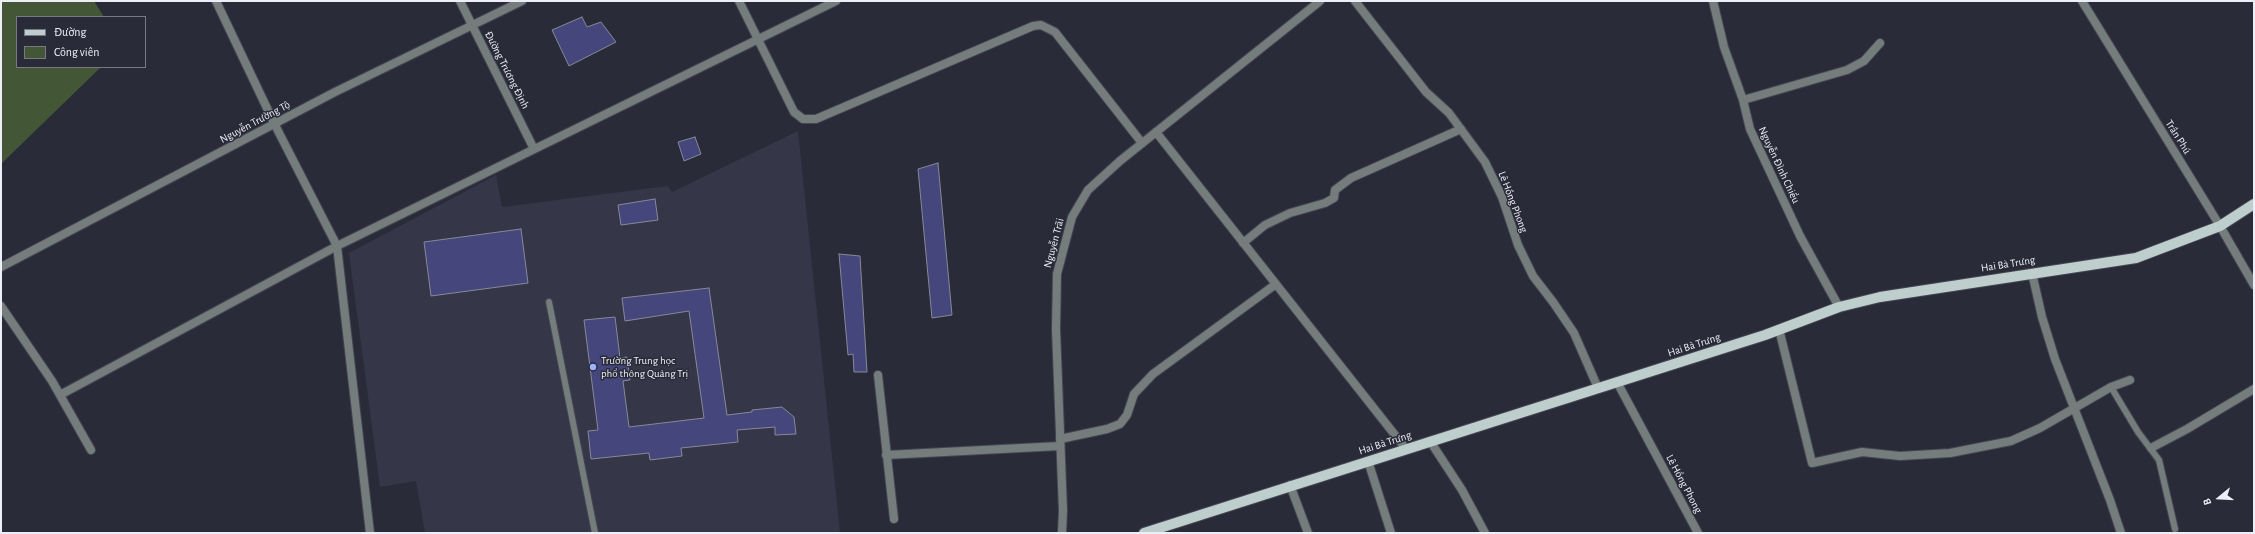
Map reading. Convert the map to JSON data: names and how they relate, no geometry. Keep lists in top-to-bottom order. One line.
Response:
{"streets":{"main road":["Hai Bà Trưng"],"street":["Đường Trương Định","Nguyễn Trường Tộ","Trần Phú","Nguyễn Đình Chiểu","Lê Hồng Phong","Nguyễn Trãi"]},"crossings":[["Đường Trương Định","Nguyễn Trường Tộ"],["Trần Phú","Hai Bà Trưng"],["Nguyễn Đình Chiểu","Hai Bà Trưng"],["Lê Hồng Phong","Hai Bà Trưng"]],"places":["Trường Trung học phổ thông Quảng Trị"],"legend":["Đường","Công viên"],"north":"left"}
